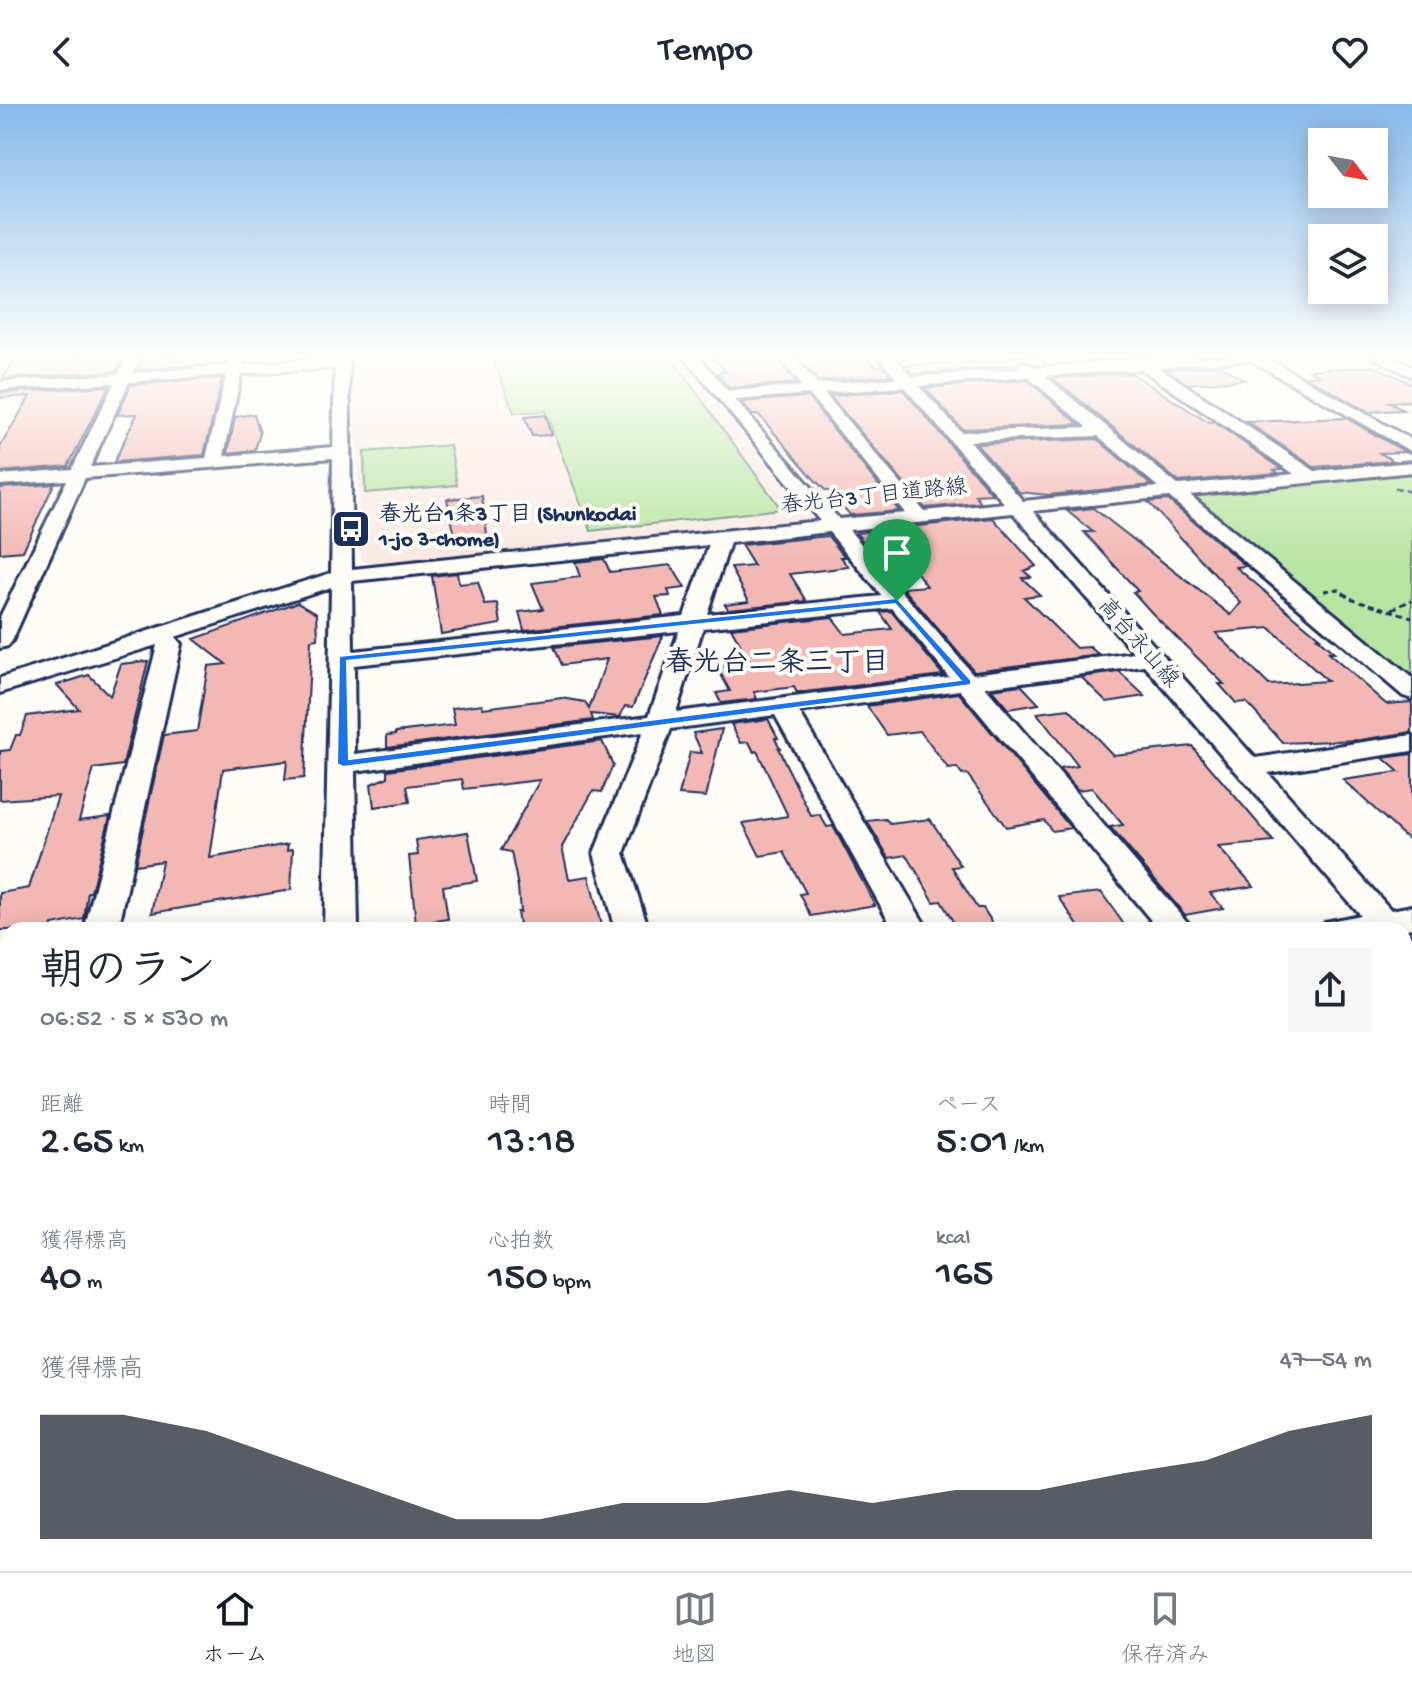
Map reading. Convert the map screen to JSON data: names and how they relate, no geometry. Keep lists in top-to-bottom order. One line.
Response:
{"streets":{"street":["春光台3丁目道路線","高台永山線"]},"crossings":[["春光台3丁目道路線","高台永山線"]],"districts":["春光台二条三丁目"],"places":{"bus stop":["春光台1条3丁目 (Shunkodai 1-jo 3-chome)"]},"north":"bottom right","page":{"header":"Tempo","heading":["朝のラン","06:52 · 5 × 530 m"],"stats":[["距離","2.65 km"],["時間","13:18"],["ペース","5:01 /km"],["獲得標高","40 m"],["心拍数","150 bpm"],["kcal","165"]],"chart":["獲得標高","47–54 m"],"tabs":["ホーム","地図","保存済み"]}}
